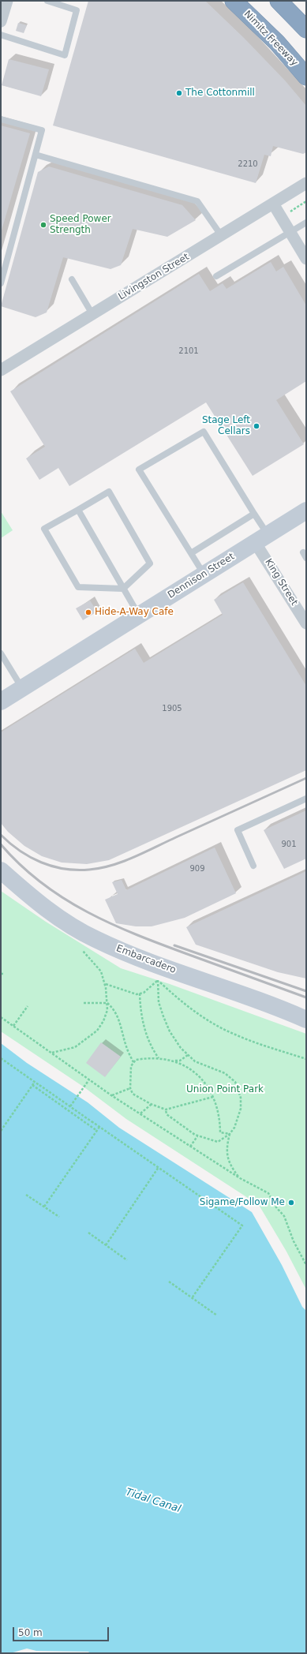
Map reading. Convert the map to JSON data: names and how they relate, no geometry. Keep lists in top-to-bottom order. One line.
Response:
{"streets":{"highway":["Nimitz Freeway"],"main road":["Dennison Street","Embarcadero"],"street":["Livingston Street","King Street"]},"crossings":[["Dennison Street","King Street"]],"water":["Tidal Canal"],"parks":["Union Point Park"],"places":["The Cottonmill","Speed Power Strength","Stage Left Cellars","Hide-A-Way Cafe","Sigame/Follow Me"],"house_numbers":["2210","2101","1905","901","909"],"scale_bar":"50 m"}
